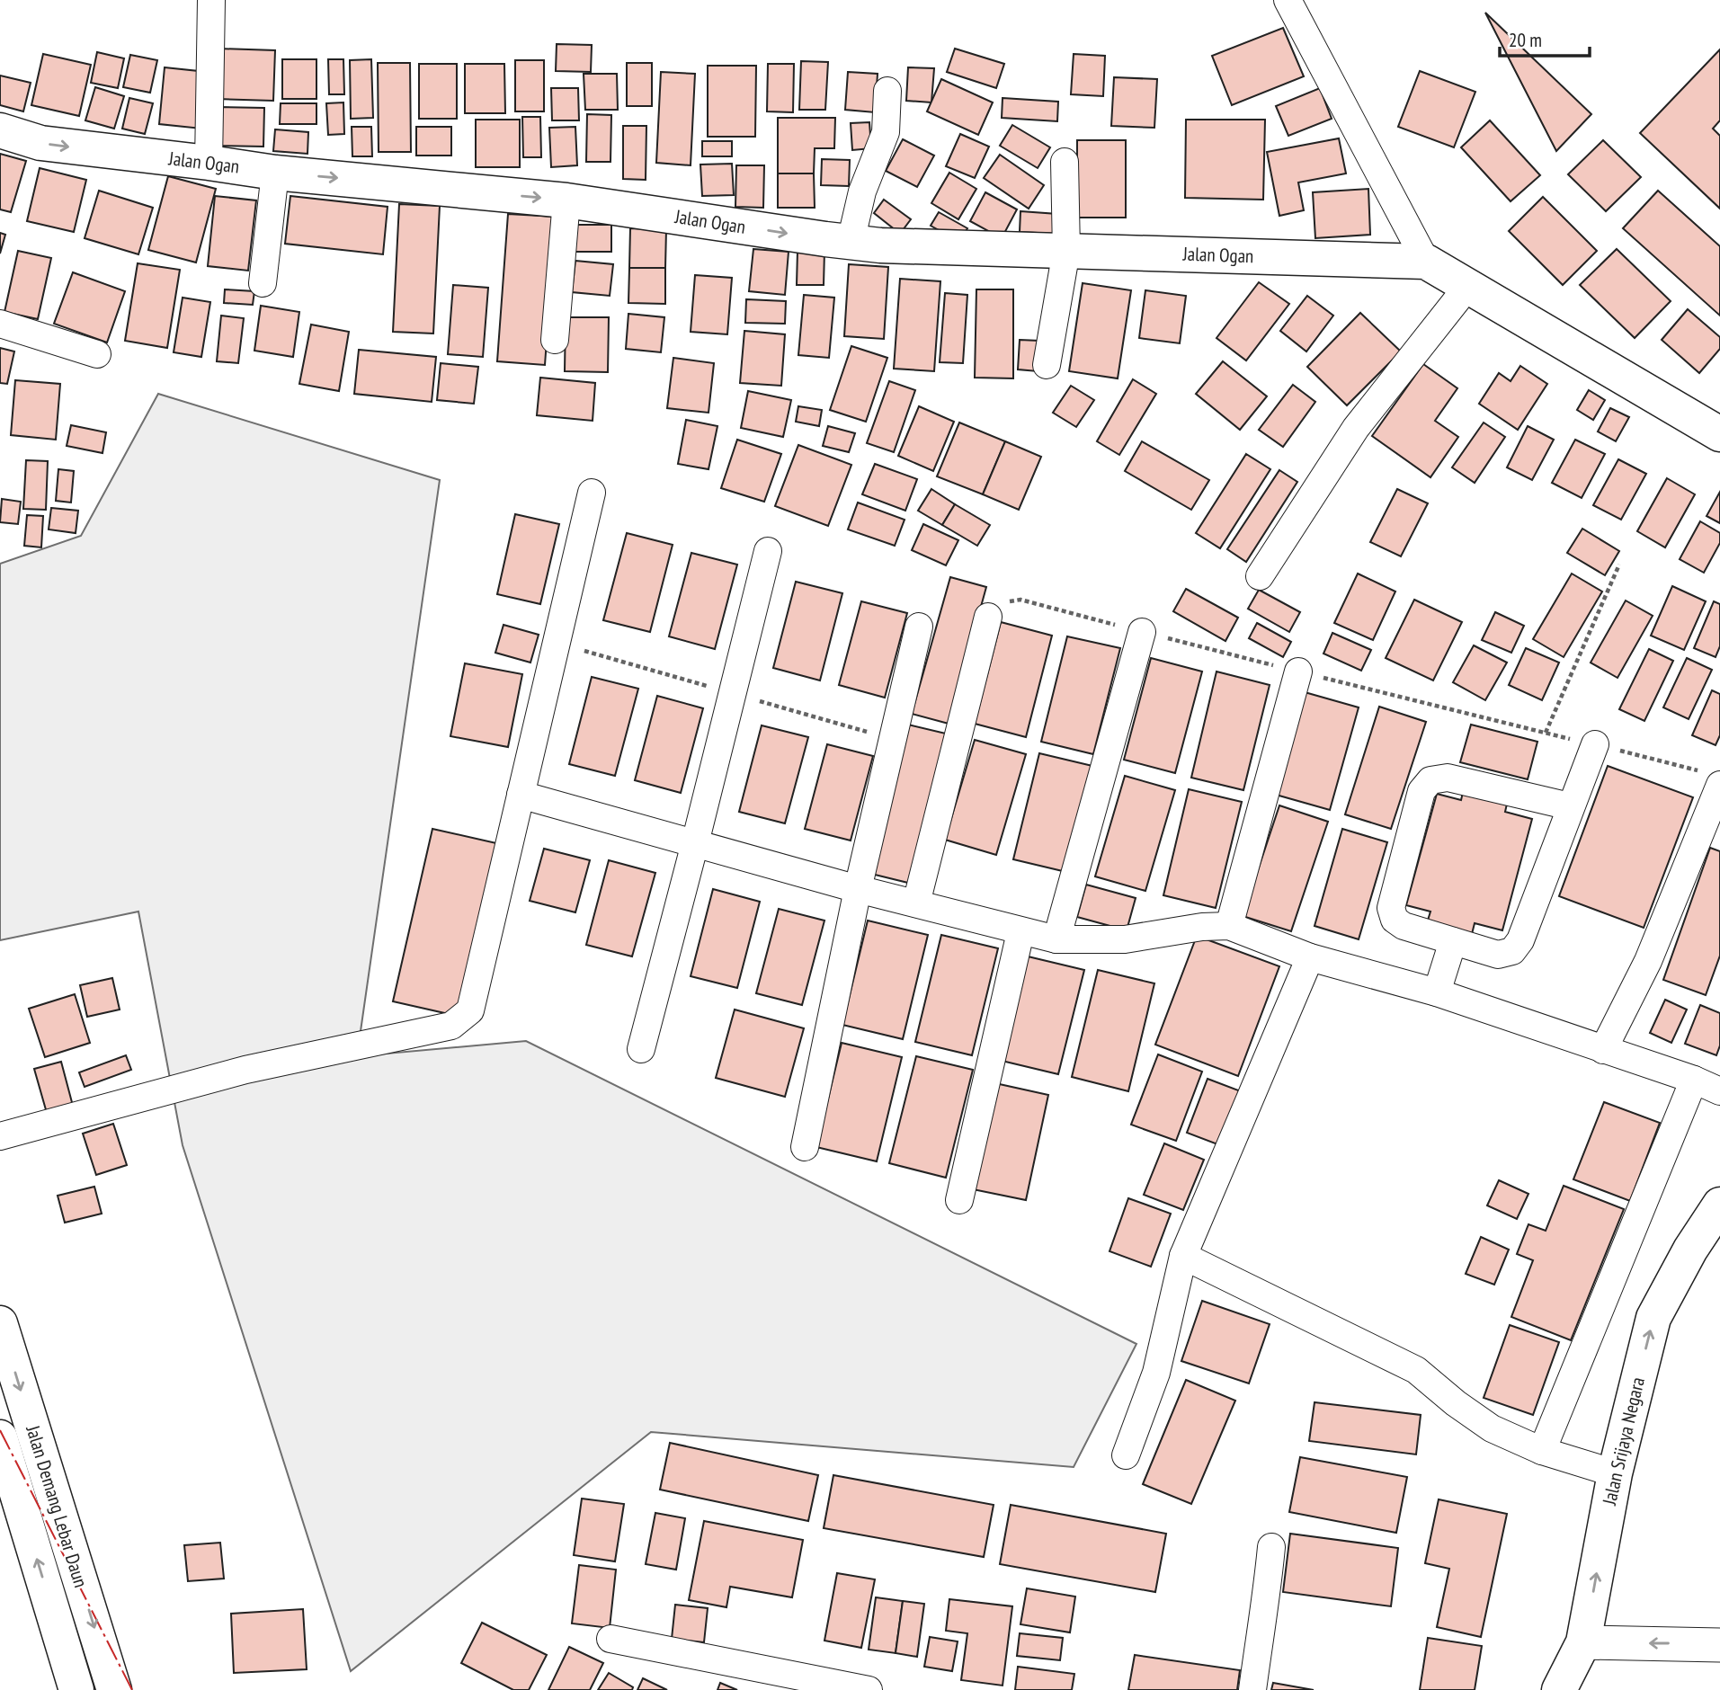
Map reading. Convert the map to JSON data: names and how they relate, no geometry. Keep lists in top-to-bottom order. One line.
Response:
{"streets":{"main road":["Jalan Ogan","Jalan Srijaya Negara","Jalan Demang Lebar Daun"]},"one_way":["Jalan Ogan","Jalan Srijaya Negara"],"scale_bar":"20 m"}
